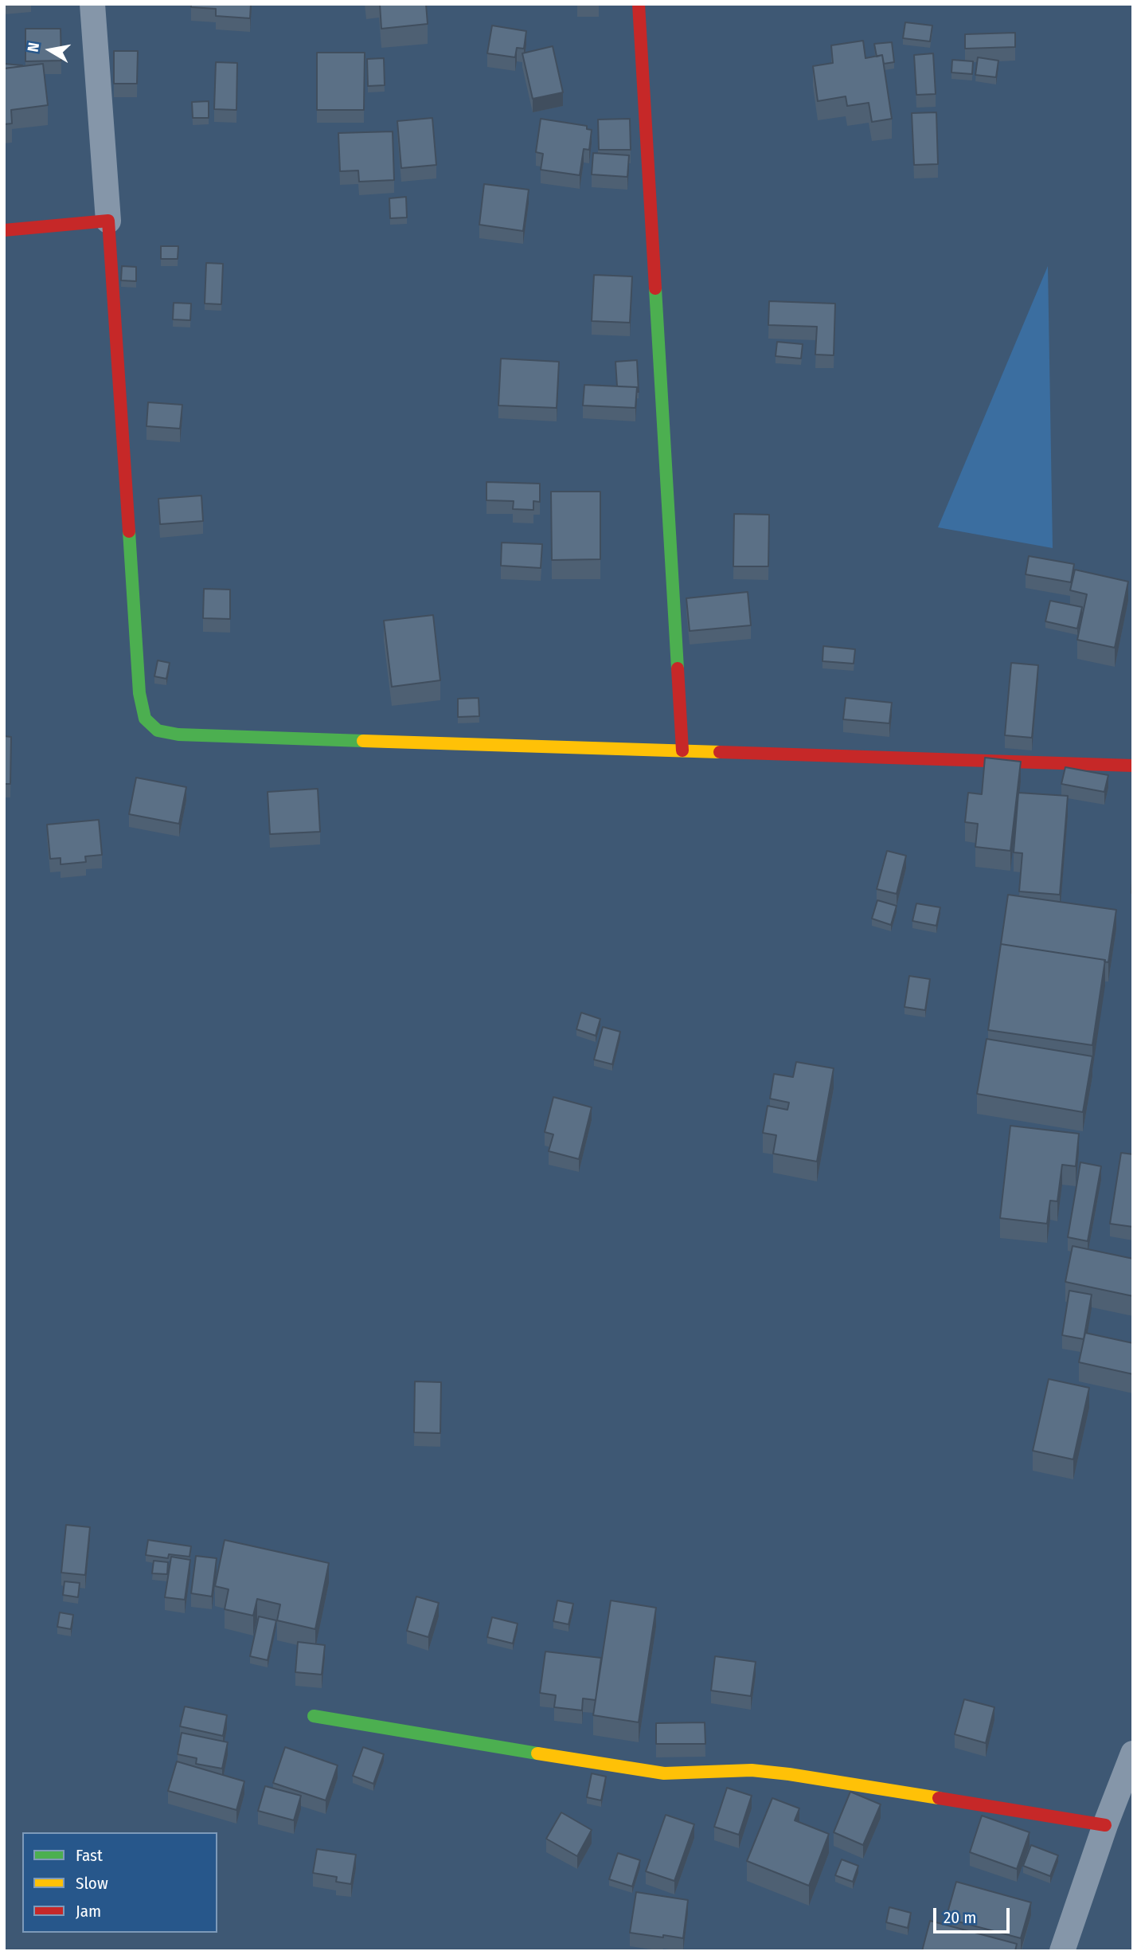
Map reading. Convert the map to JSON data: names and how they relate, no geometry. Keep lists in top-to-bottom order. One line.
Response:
{"legend":["Fast","Slow","Jam"],"scale_bar":"20 m","north":"left"}
